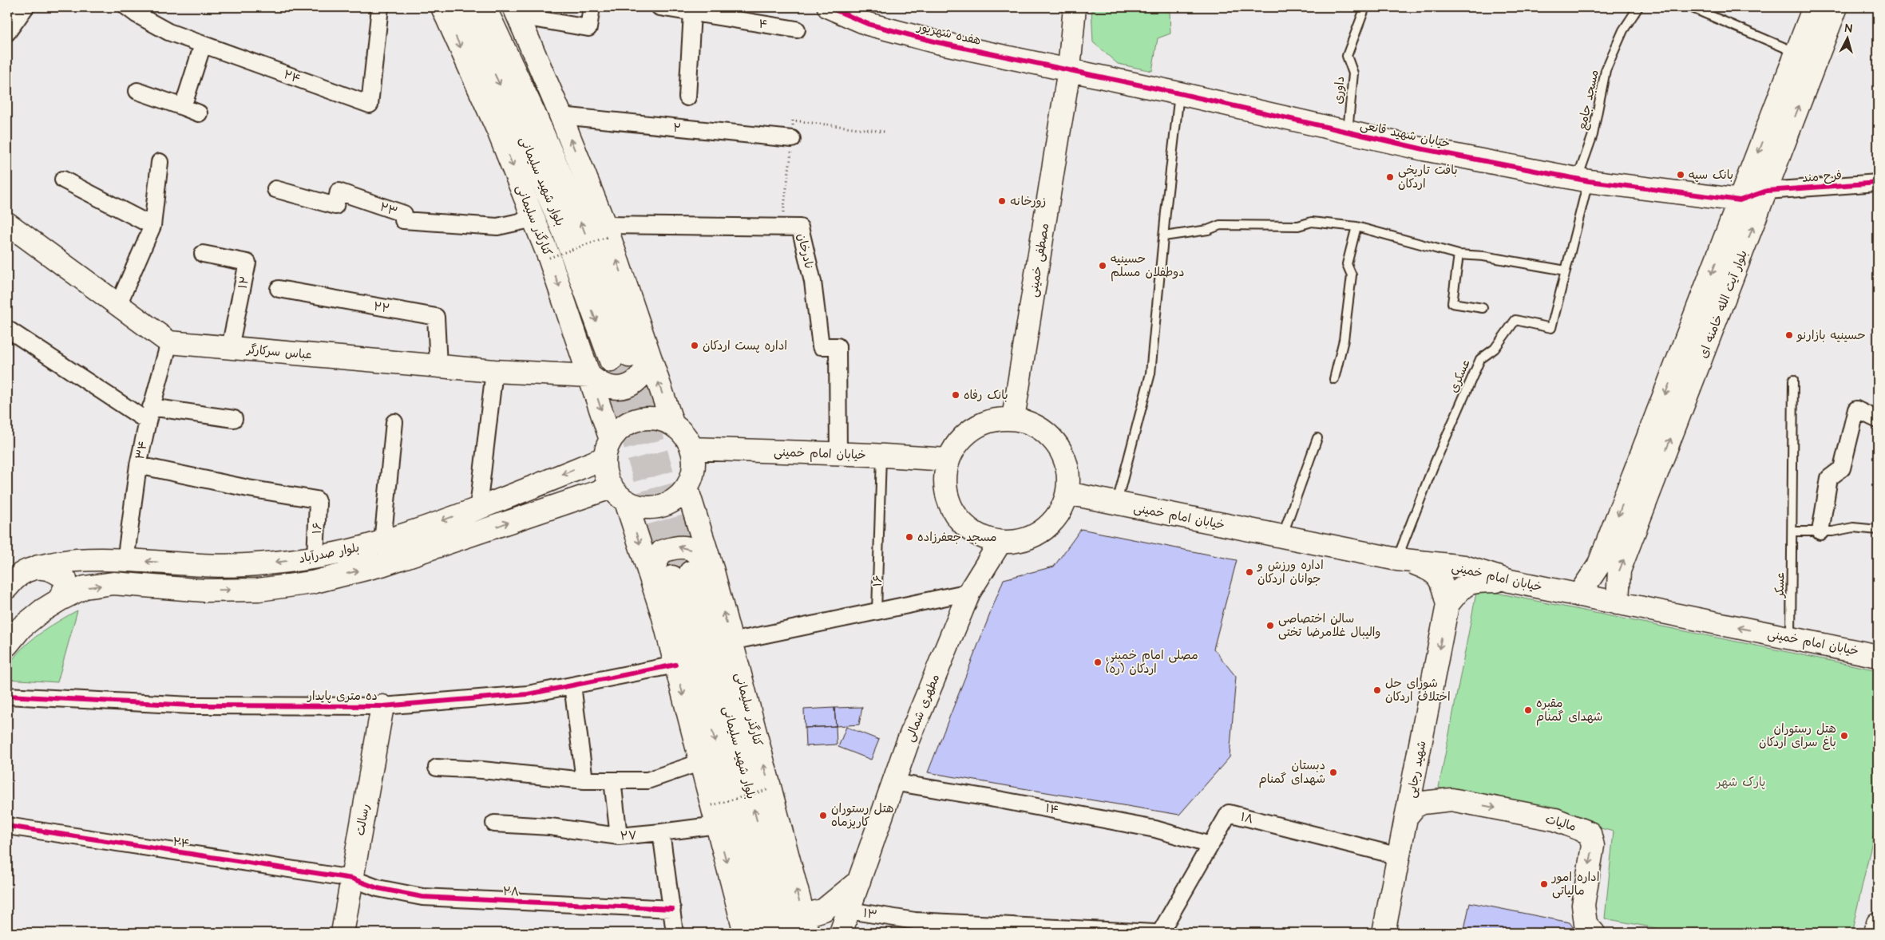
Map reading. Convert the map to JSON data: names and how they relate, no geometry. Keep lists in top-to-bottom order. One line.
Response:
{"streets":{"main road":["هفده شهریور","خیابان شهید قانعی","بلوار شهید سلیمانی","کنارگذر سلیمانی","مصطفی خمینی","بلوار آیت الله خامنه ای","عباس سرکارگر","خیابان امام خمینی","بلوار صدرآباد","مطهری شمالی","شهید رجایی","رسالت","مالیات"],"street":["۴","۲۴","۲","فرح مند","۲۳","نادرخان","۱۲","۲۲","۳۴","۱۶","ده متری پایدار","۱۴","۱۸","۲۷","۲۸","۱۳"],"lane":["داوری","مسجد جامع","عسکری","عسکر"]},"crossings":[["هفده شهریور","خیابان شهید قانعی"],["هفده شهریور","مصطفی خمینی"],["۲۴","رسالت"],["۲۴","۲۸"],["داوری","خیابان شهید قانعی"],["مسجد جامع","خیابان شهید قانعی"],["مسجد جامع","عسکری"],["خیابان شهید قانعی","فرح مند"],["خیابان شهید قانعی","مصطفی خمینی"],["خیابان شهید قانعی","بلوار آیت الله خامنه ای"],["خیابان شهید قانعی","عسکری"],["فرح مند","بلوار آیت الله خامنه ای"],["۲۳","کنارگذر سلیمانی"],["کنارگذر سلیمانی","عباس سرکارگر"],["کنارگذر سلیمانی","خیابان امام خمینی"],["کنارگذر سلیمانی","بلوار صدرآباد"],["نادرخان","خیابان امام خمینی"],["مصطفی خمینی","خیابان امام خمینی"],["مصطفی خمینی","مطهری شمالی"],["۱۲","عباس سرکارگر"],["بلوار آیت الله خامنه ای","خیابان امام خمینی"],["۲۲","عباس سرکارگر"],["عباس سرکارگر","۳۴"],["عسکری","خیابان امام خمینی"],["۳۴","۱۶"],["۳۴","بلوار صدرآباد"],["خیابان امام خمینی","۱۶"],["خیابان امام خمینی","بلوار صدرآباد"],["خیابان امام خمینی","عسکر"],["خیابان امام خمینی","مطهری شمالی"],["۱۶","بلوار صدرآباد"],["ده متری پایدار","رسالت"],["مطهری شمالی","۱۴"],["مطهری شمالی","۱۳"],["شهید رجایی","۱۸"],["۱۴","۱۸"],["رسالت","۲۸"]],"one_way":["شهید رجایی"],"parks":["پارک شهر"],"places":["بانک سپه","بافت تاریخی اردکان","زورخانه","حسینیه دوطفلان مسلم","حسینیه بازارنو","اداره پست اردکان","بانک رفاه","مسجد جعفرزاده","اداره ورزش و جوانان اردکان","سالن اختصاصی والیبال غلامرضا تختی","مصلی امام خمینی (ره) اردکان","شورای حل اختلاف اردکان","مقبره شهدای گمنام","هتل رستوران باغ سرای اردکان","دبستان شهدای گمنام","هتل رستوران کاریزماه","اداره امور مالیاتی"],"north":"top"}
